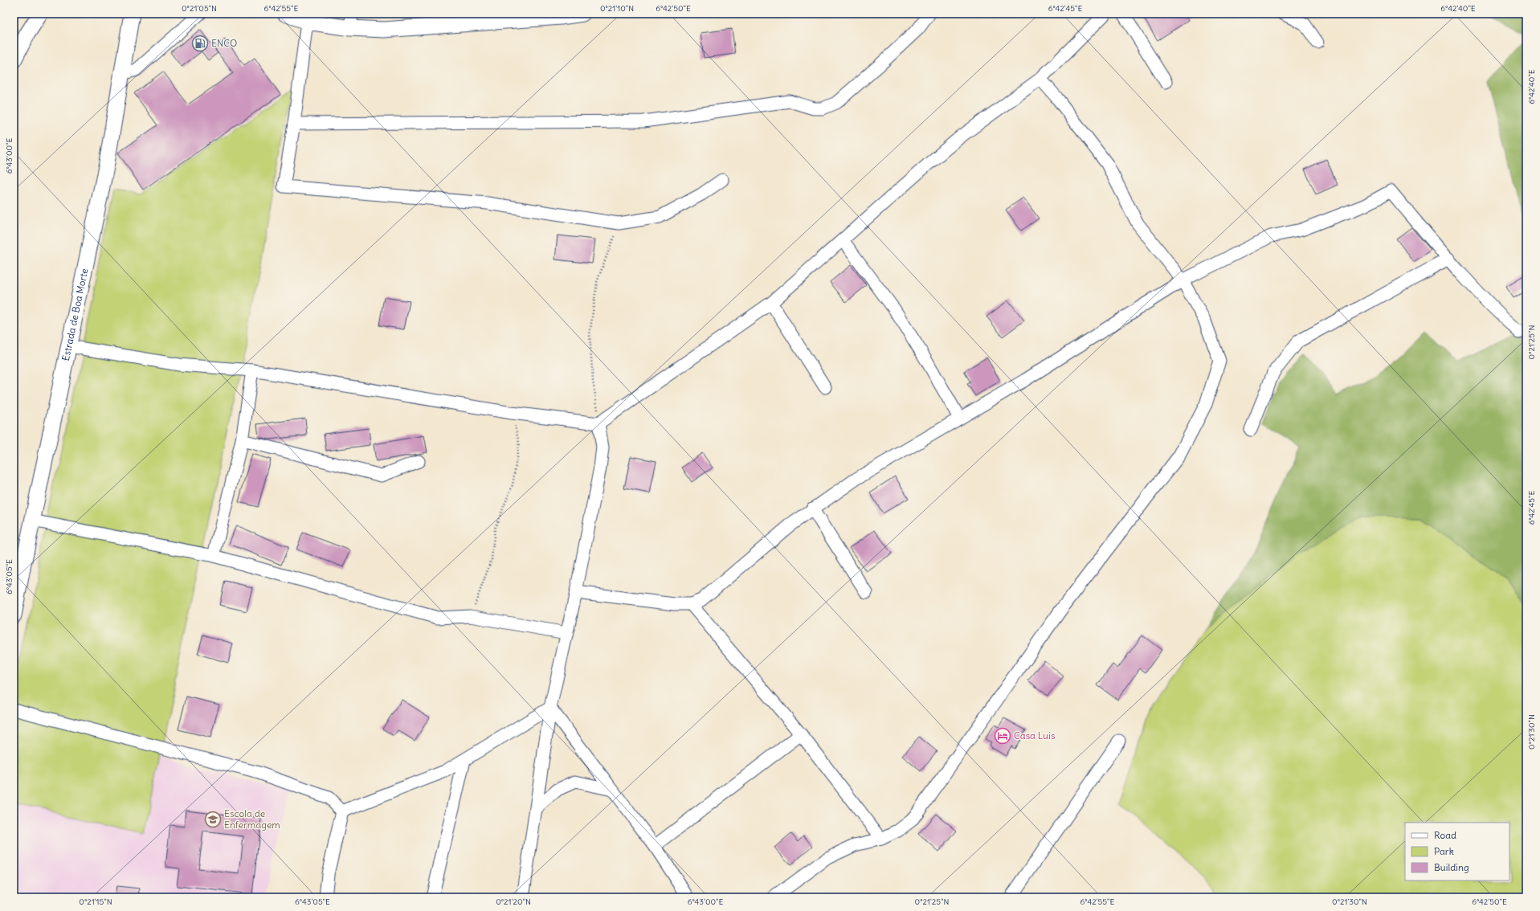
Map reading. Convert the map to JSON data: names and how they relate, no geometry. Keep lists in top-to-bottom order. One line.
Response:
{"streets":{"main road":["Estrada de Boa Morte"]},"places":{"fuel station":["ENCO"],"hotel":["Casa Luis"],"school or university":["Escola de Enfermagem"]},"legend":["Road","Park","Building"],"coordinates":["0°21'05\"N","6°42'55\"E","0°21'10\"N","6°42'50\"E","6°42'45\"E","6°42'40\"E","6°43'00\"E","0°21'25\"N","6°43'05\"E","0°21'30\"N","0°21'15\"N","0°21'20\"N"]}
